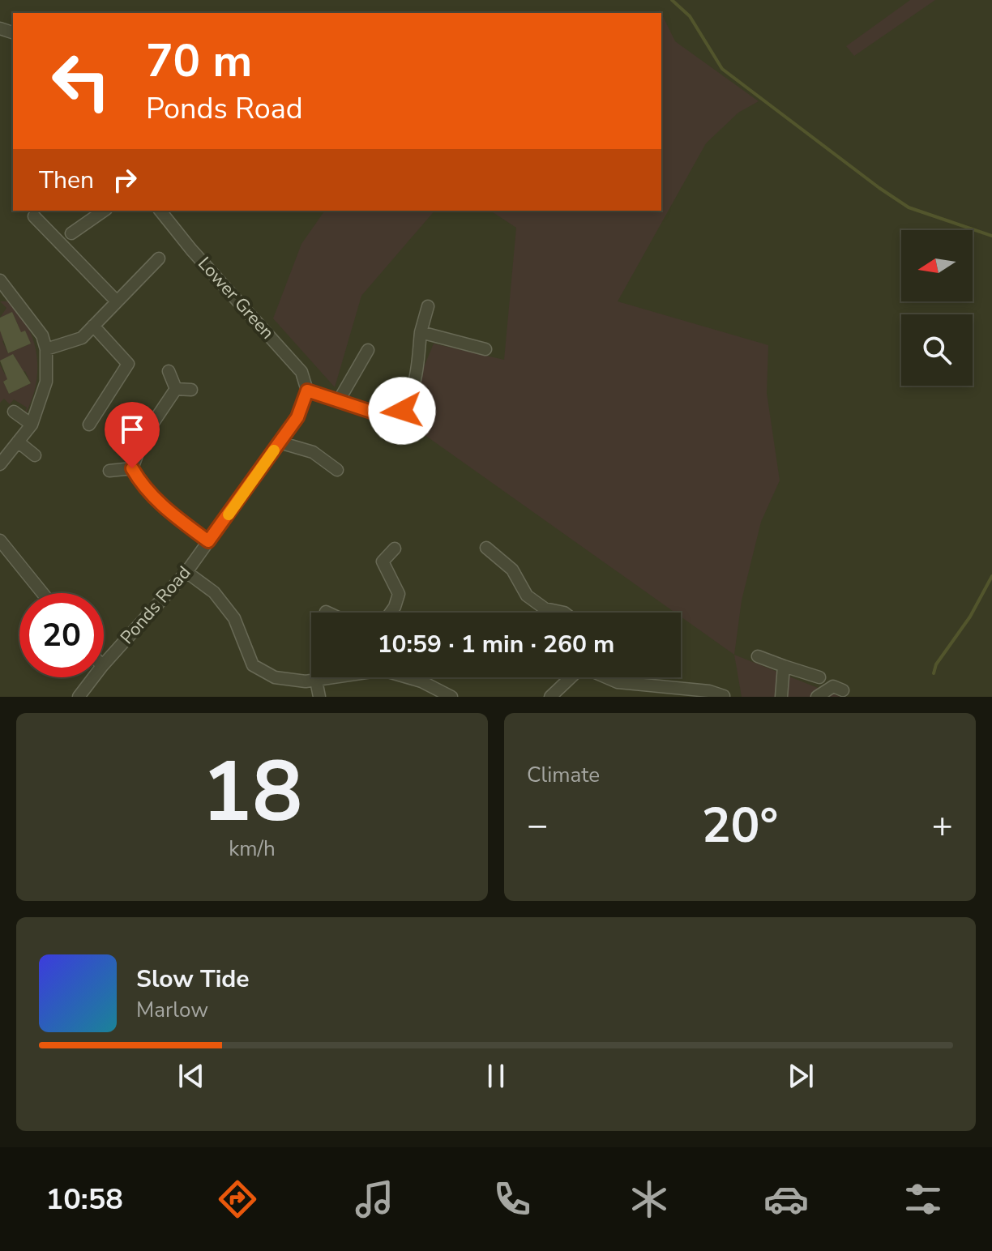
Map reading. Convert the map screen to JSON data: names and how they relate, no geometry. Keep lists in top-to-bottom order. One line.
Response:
{"streets":{"street":["Lower Green","Ponds Road"]},"crossings":[["Lower Green","Ponds Road"]],"north":"left","page":{"turn":["70 m","Ponds Road"],"then":"Then","limit":"20","trip":"10:59 · 1 min · 260 m","tile":[["18","km/h"],"Climate"],"heat":["−","20°","+"],"song":["Slow Tide","Marlow"],"tabs":"10:58"}}
